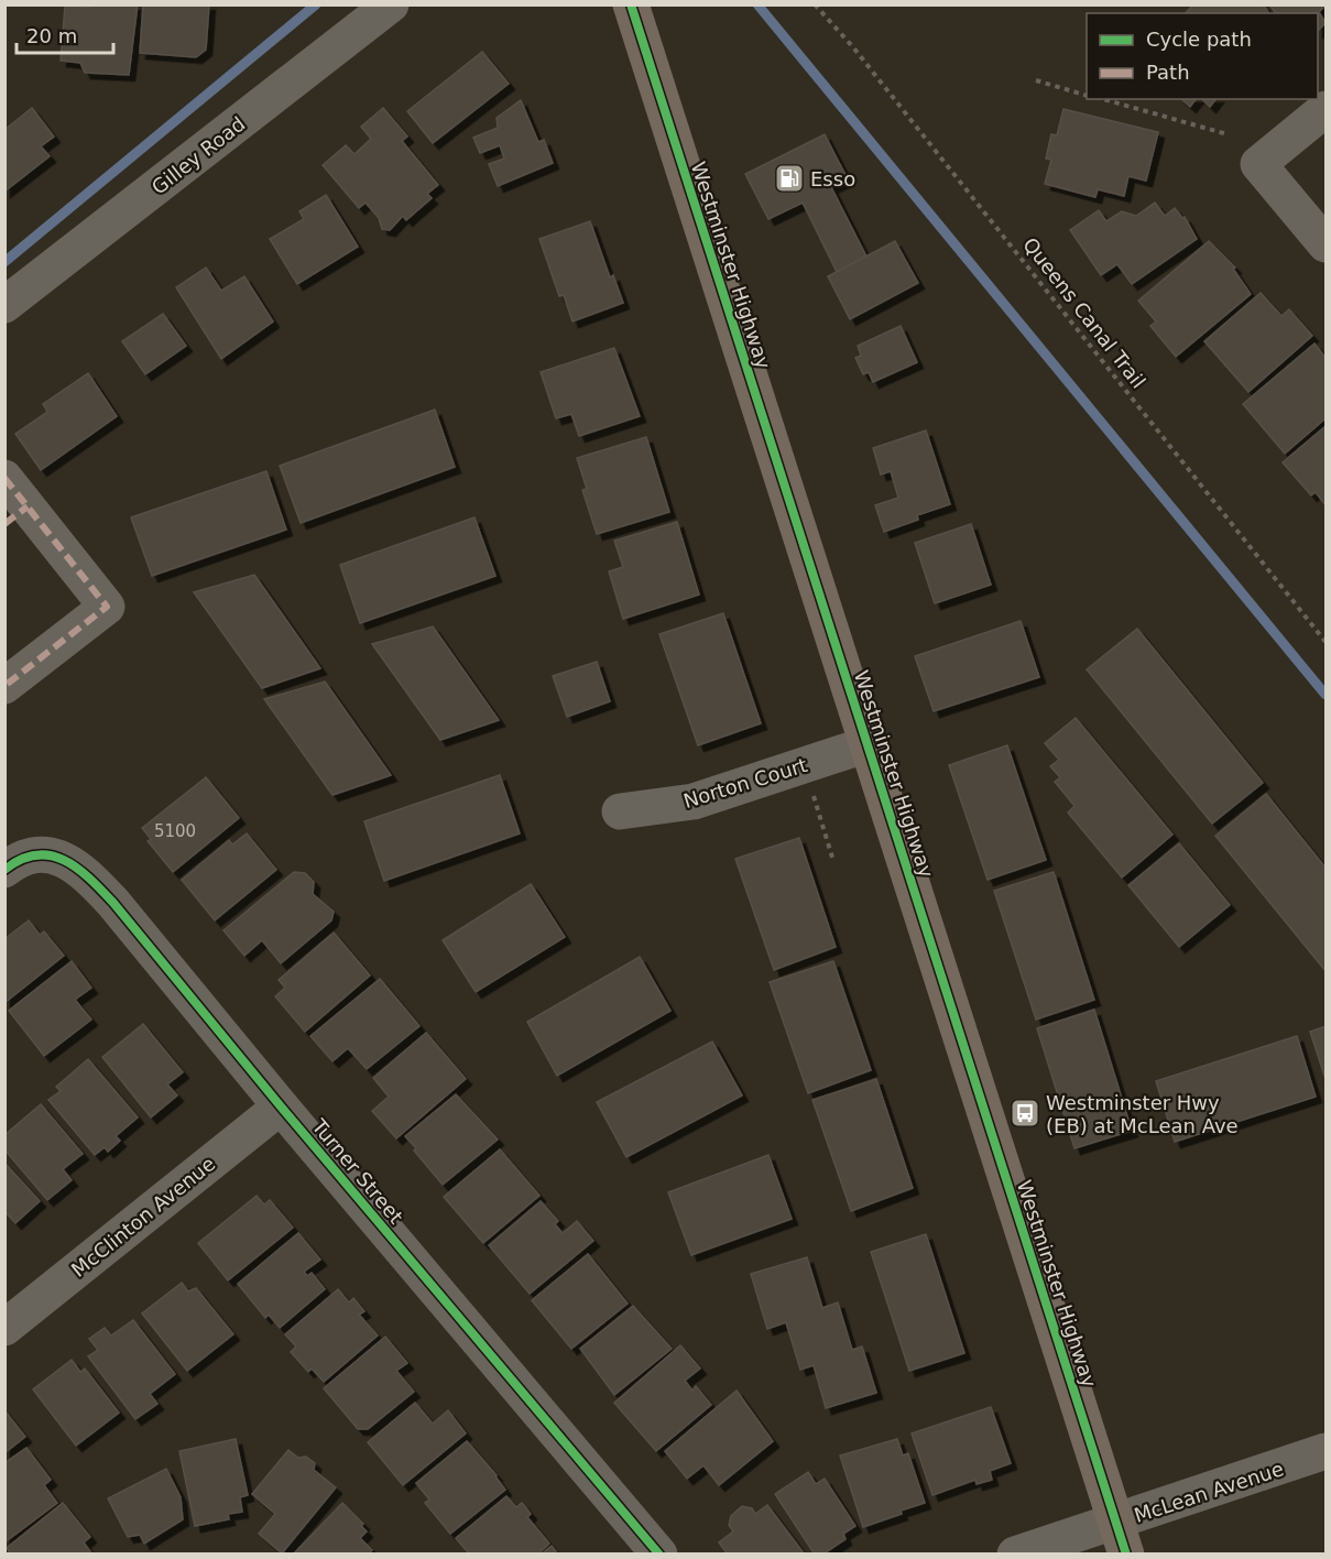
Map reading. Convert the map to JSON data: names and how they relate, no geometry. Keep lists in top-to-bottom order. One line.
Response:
{"streets":{"main road":["Westminster Highway"],"street":["Gilley Road","Norton Court","Turner Street","McClinton Avenue","McLean Avenue"],"path":["Queens Canal Trail"]},"crossings":[["Westminster Highway","Norton Court"],["Westminster Highway","McLean Avenue"],["Turner Street","McClinton Avenue"]],"places":{"fuel station":["Esso"],"bus stop":["Westminster Hwy (EB) at McLean Ave"]},"house_numbers":["5100"],"legend":["Cycle path","Path"],"scale_bar":"20 m"}
